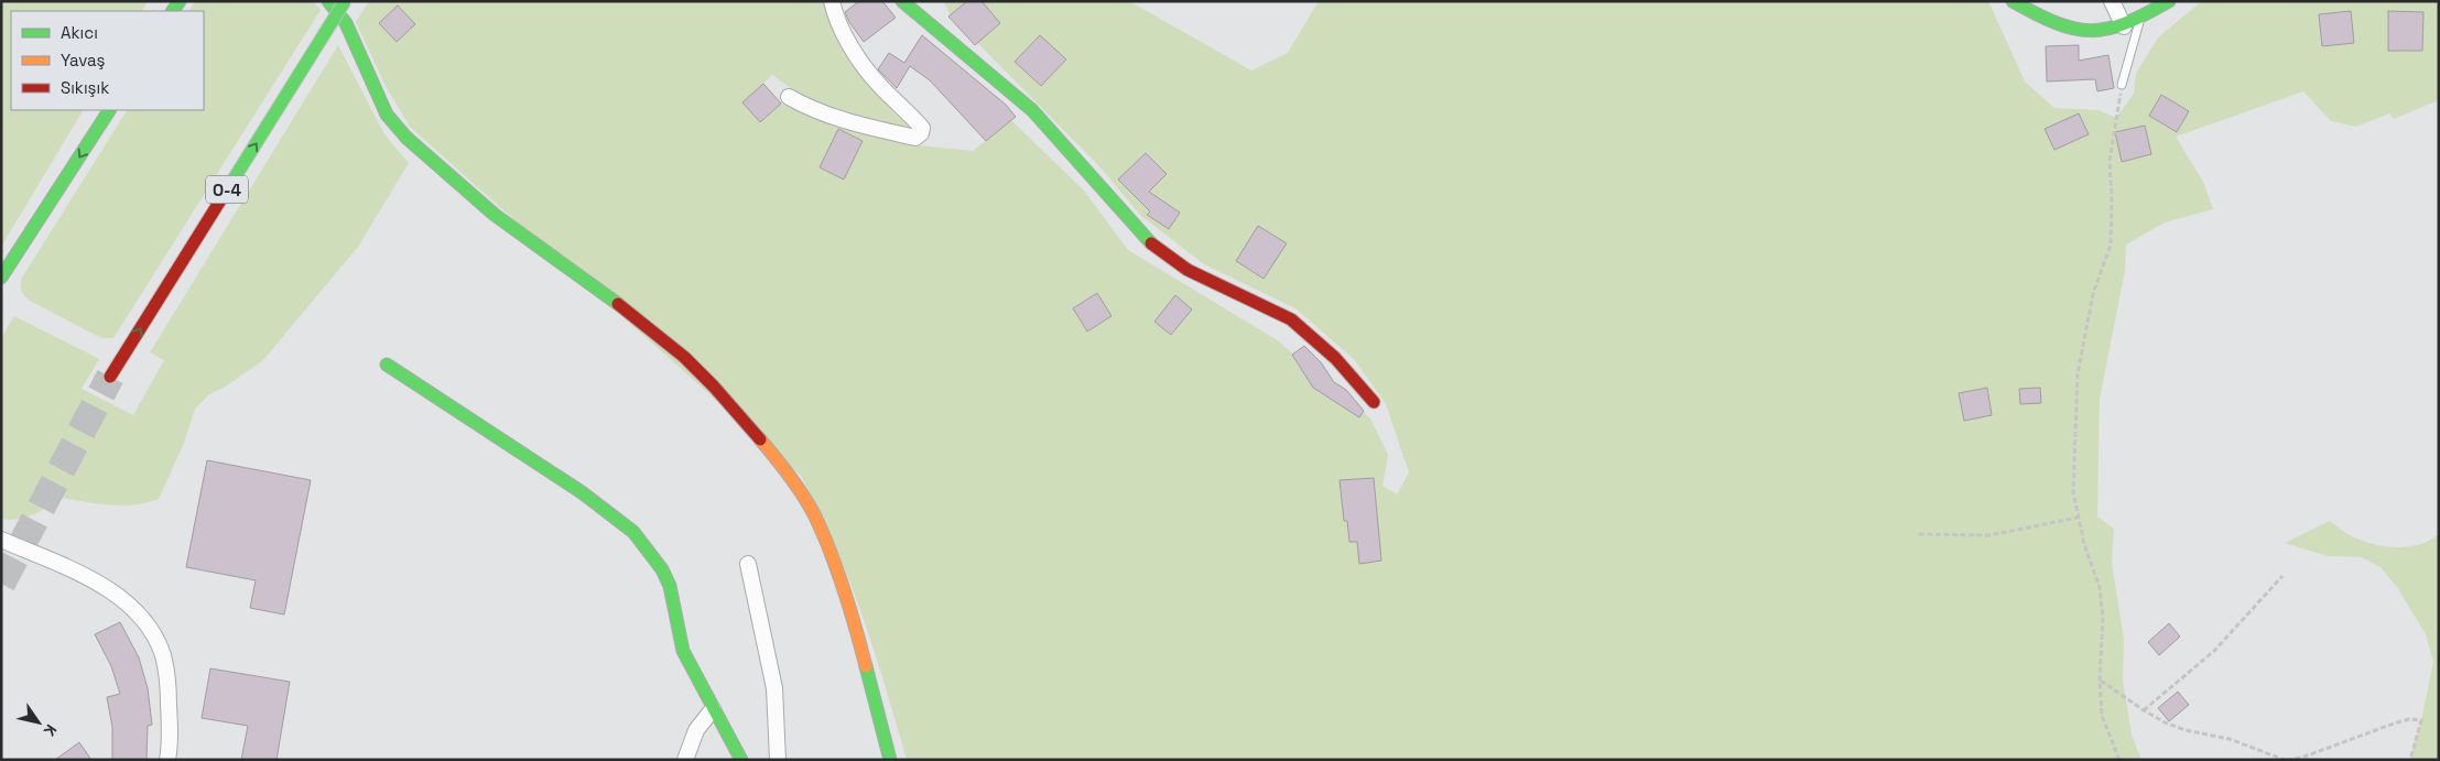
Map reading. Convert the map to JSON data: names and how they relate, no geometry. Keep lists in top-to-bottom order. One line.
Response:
{"streets":{"main road":["O-4"]},"legend":["Akıcı","Yavaş","Sıkışık"],"north":"bottom right"}
